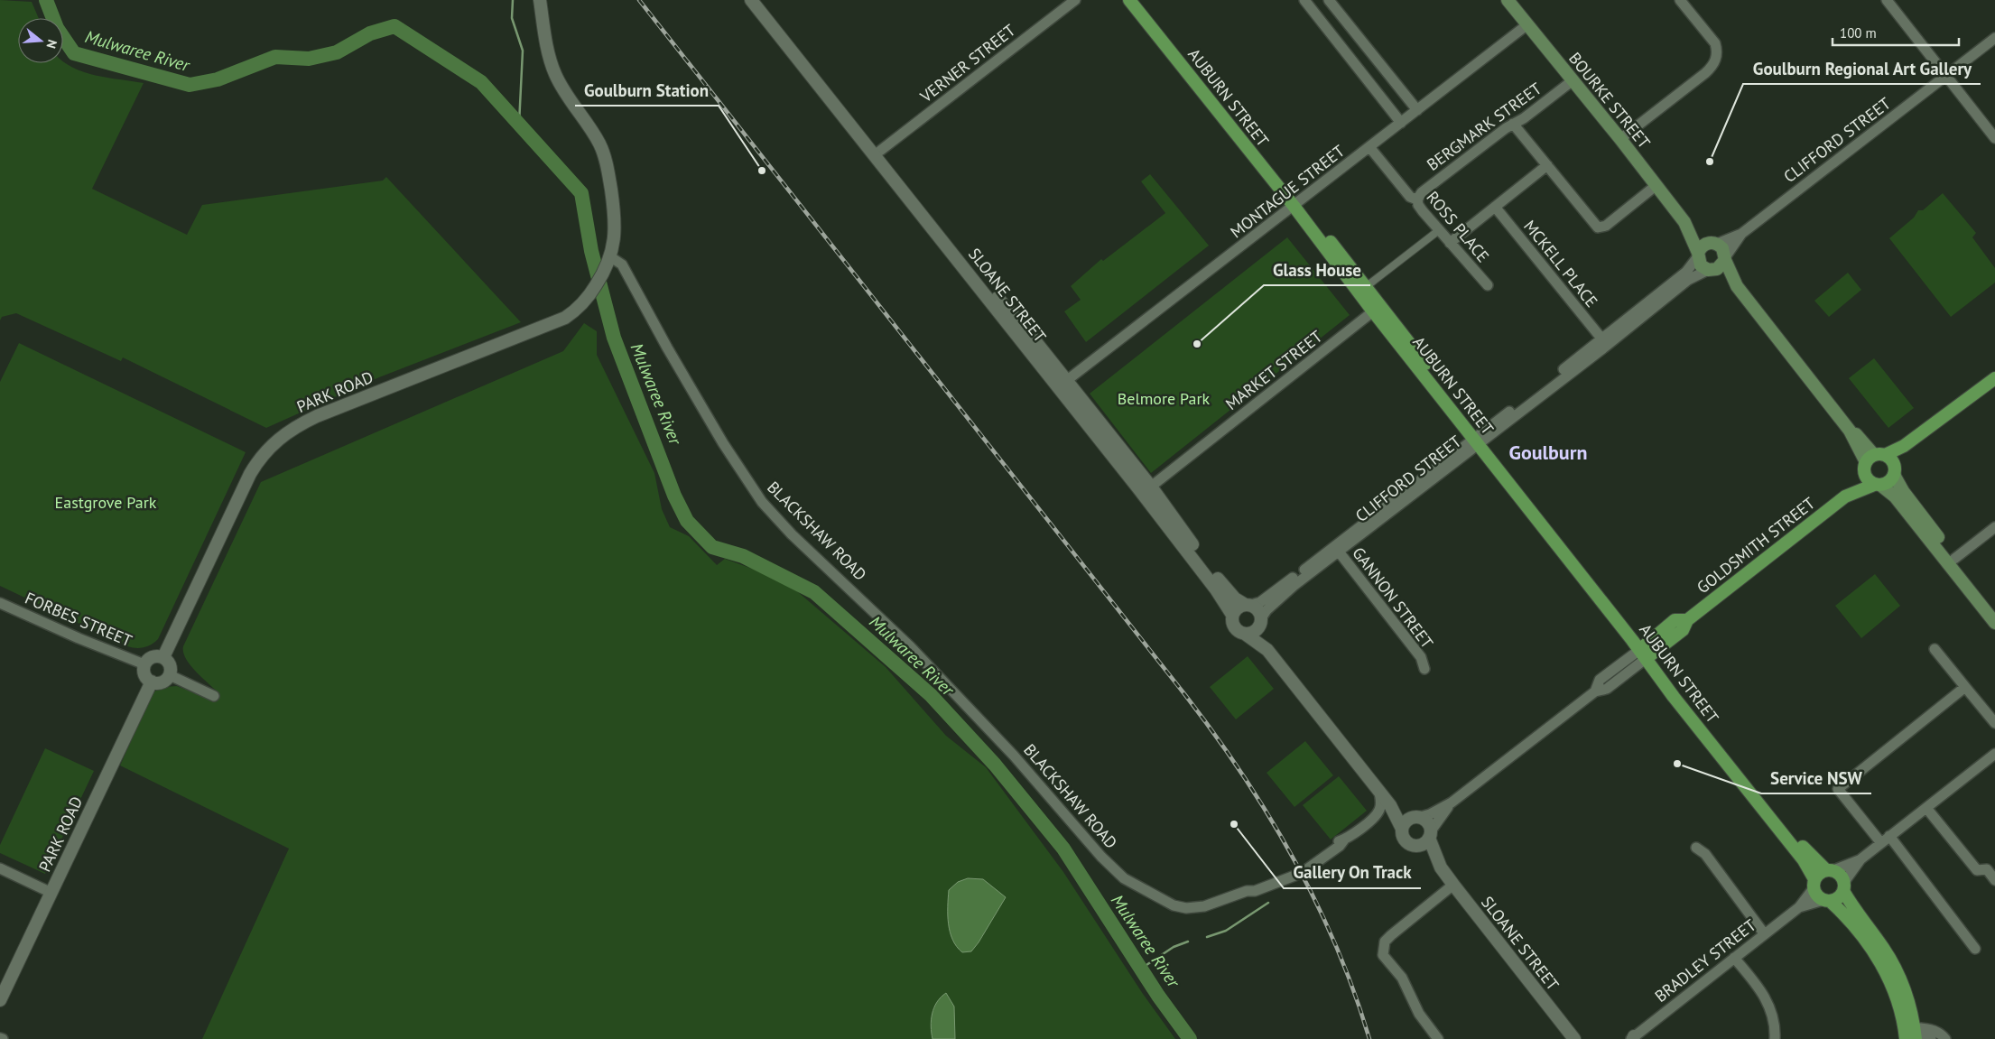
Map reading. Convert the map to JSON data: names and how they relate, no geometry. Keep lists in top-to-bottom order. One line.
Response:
{"streets":{"main road":["AUBURN STREET","BOURKE STREET","GOLDSMITH STREET"],"street":["VERNER STREET","BERGMARK STREET","CLIFFORD STREET","MONTAGUE STREET","ROSS PLACE","MCKELL PLACE","SLOANE STREET","MARKET STREET","PARK ROAD","BLACKSHAW ROAD","GANNON STREET","FORBES STREET","BRADLEY STREET"]},"crossings":[["VERNER STREET","SLOANE STREET"],["AUBURN STREET","CLIFFORD STREET"],["AUBURN STREET","MONTAGUE STREET"],["AUBURN STREET","MARKET STREET"],["AUBURN STREET","GOLDSMITH STREET"],["AUBURN STREET","BRADLEY STREET"],["BOURKE STREET","BERGMARK STREET"],["BOURKE STREET","CLIFFORD STREET"],["BOURKE STREET","MONTAGUE STREET"],["BERGMARK STREET","ROSS PLACE"],["CLIFFORD STREET","MCKELL PLACE"],["CLIFFORD STREET","SLOANE STREET"],["CLIFFORD STREET","GANNON STREET"],["MONTAGUE STREET","ROSS PLACE"],["MONTAGUE STREET","SLOANE STREET"],["SLOANE STREET","MARKET STREET"],["SLOANE STREET","GOLDSMITH STREET"],["PARK ROAD","BLACKSHAW ROAD"],["PARK ROAD","FORBES STREET"]],"districts":["Goulburn"],"water":["Mulwaree River"],"parks":["Belmore Park","Eastgrove Park"],"places":["Goulburn Regional Art Gallery","Goulburn Station","Glass House","Service NSW","Gallery On Track"],"scale_bar":"100 m","north":"right"}
